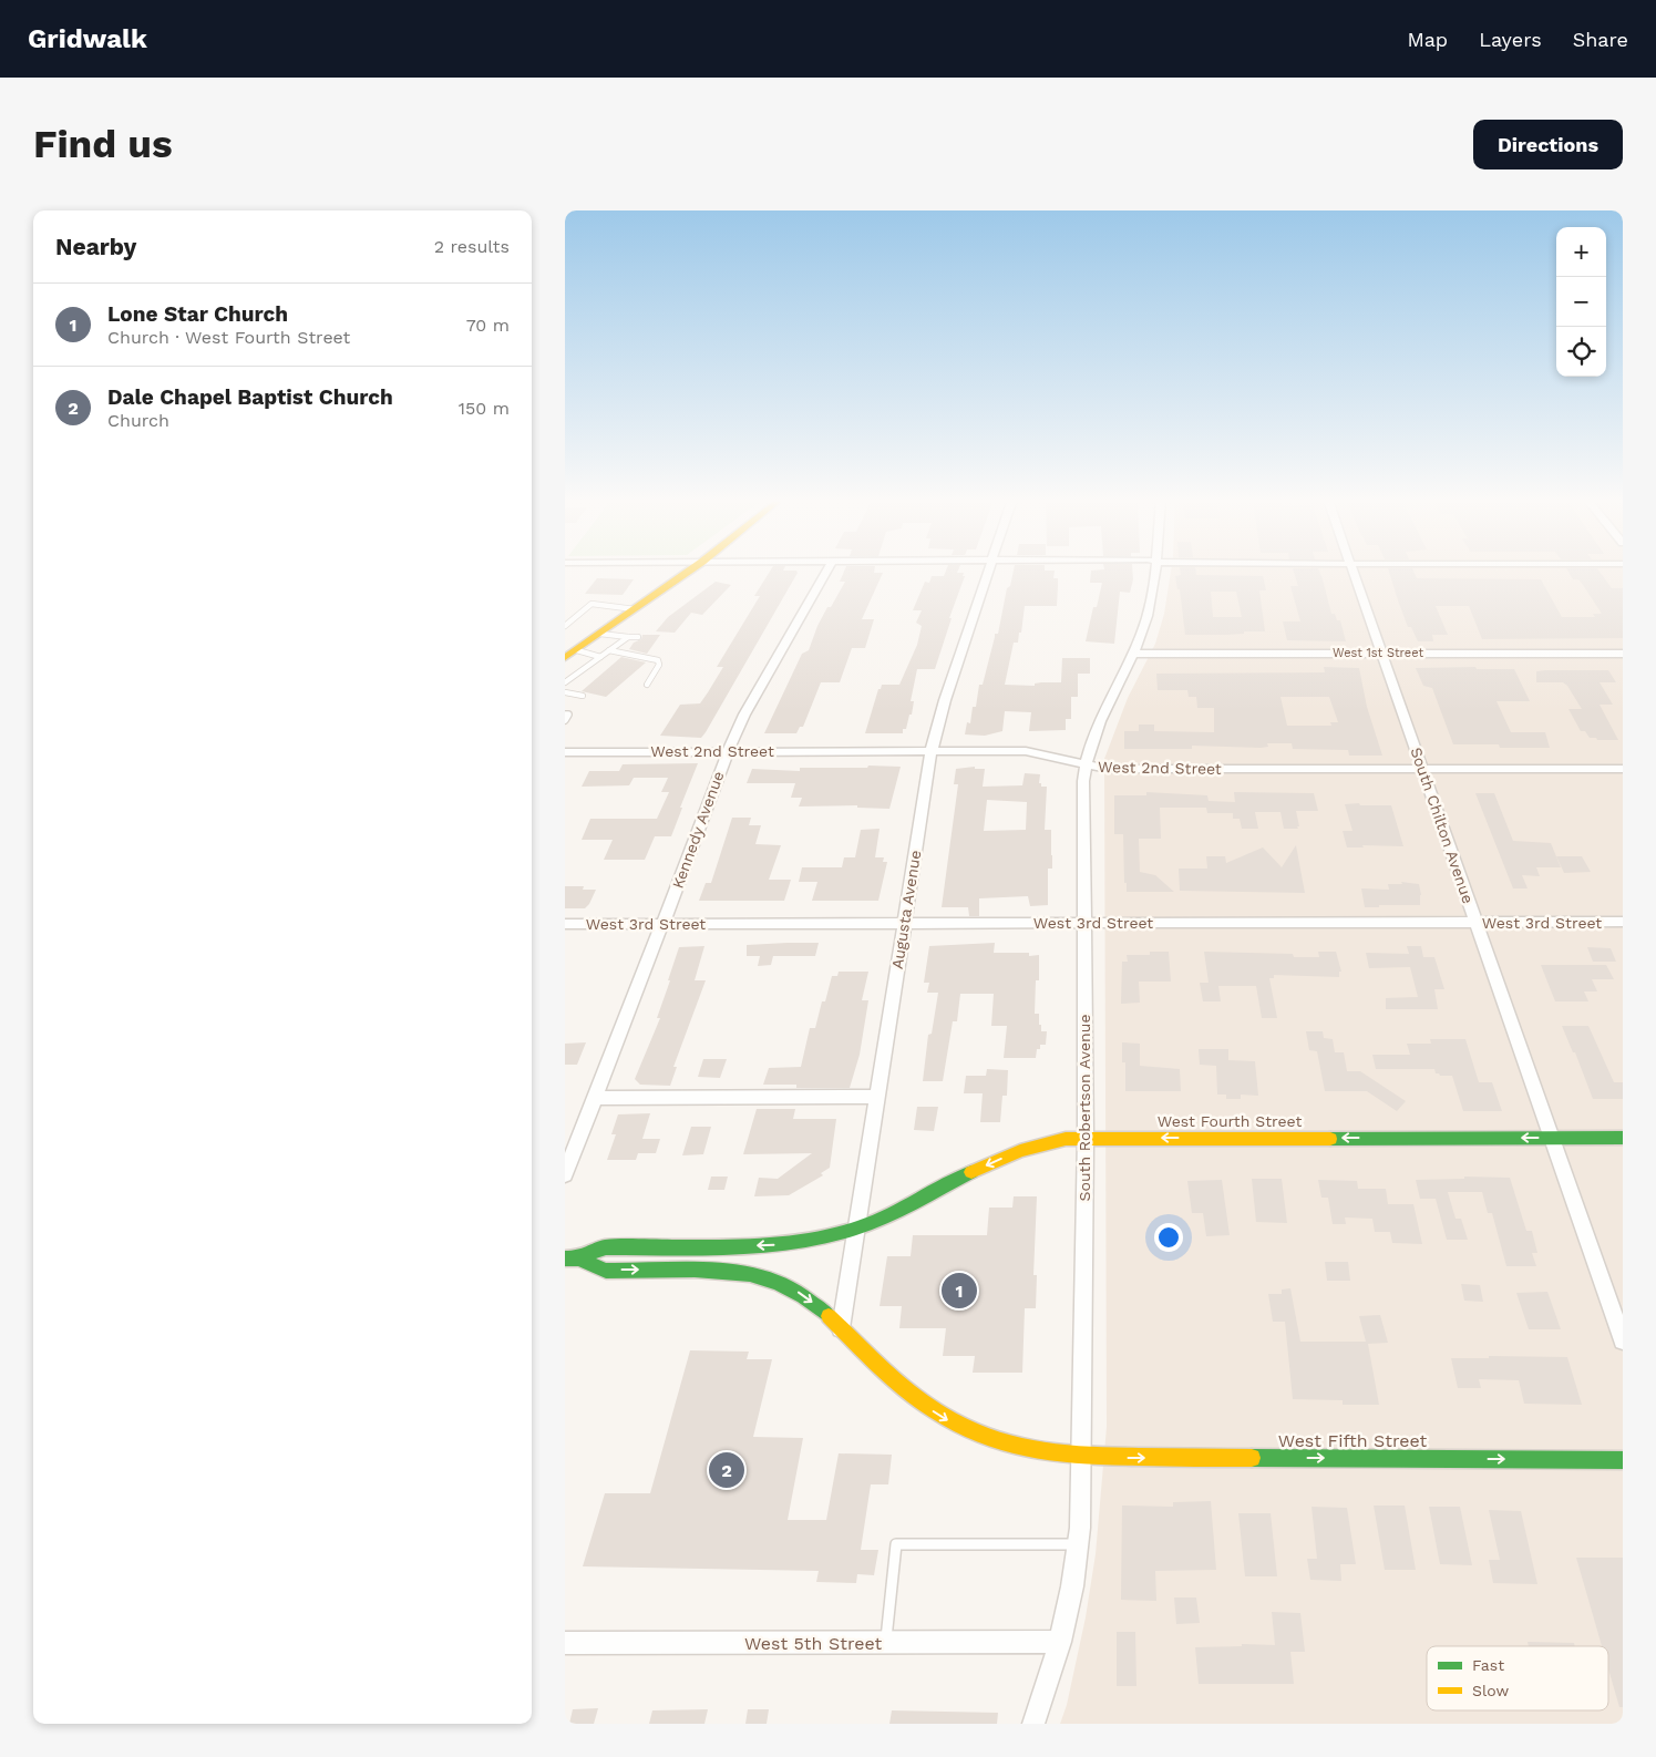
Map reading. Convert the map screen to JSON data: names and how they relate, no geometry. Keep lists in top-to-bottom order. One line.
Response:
{"streets":{"main road":["West Fourth Street","West Fifth Street"],"street":["West 1st Street","West 2nd Street","South Chilton Avenue","Kennedy Avenue","Augusta Avenue","West 3rd Street","South Robertson Avenue","West 5th Street"]},"crossings":[["West 1st Street","South Chilton Avenue"],["West 1st Street","South Robertson Avenue"],["West 2nd Street","South Chilton Avenue"],["West 2nd Street","Kennedy Avenue"],["West 2nd Street","Augusta Avenue"],["West 2nd Street","South Robertson Avenue"],["South Chilton Avenue","West 3rd Street"],["South Chilton Avenue","West Fourth Street"],["Kennedy Avenue","West 3rd Street"],["Augusta Avenue","West 3rd Street"],["Augusta Avenue","West Fourth Street"],["Augusta Avenue","West Fifth Street"],["West 3rd Street","South Robertson Avenue"],["South Robertson Avenue","West Fourth Street"],["South Robertson Avenue","West Fifth Street"],["South Robertson Avenue","West 5th Street"],["West Fourth Street","West Fifth Street"]],"one_way":["West Fourth Street","West Fifth Street"],"legend":["Fast","Slow"],"page":{"header":"Gridwalk","nav":["Map","Layers","Share"],"buttons":"Directions","title":"Find us","heading":["Nearby","2 results"],"map_buttons":["+","−"],"list":[{"mark":"1","name":"Lone Star Church","note":"Church · West Fourth Street","value":"70 m"},{"mark":"2","name":"Dale Chapel Baptist Church","note":"Church","value":"150 m"}],"pins":["1","2"]}}
